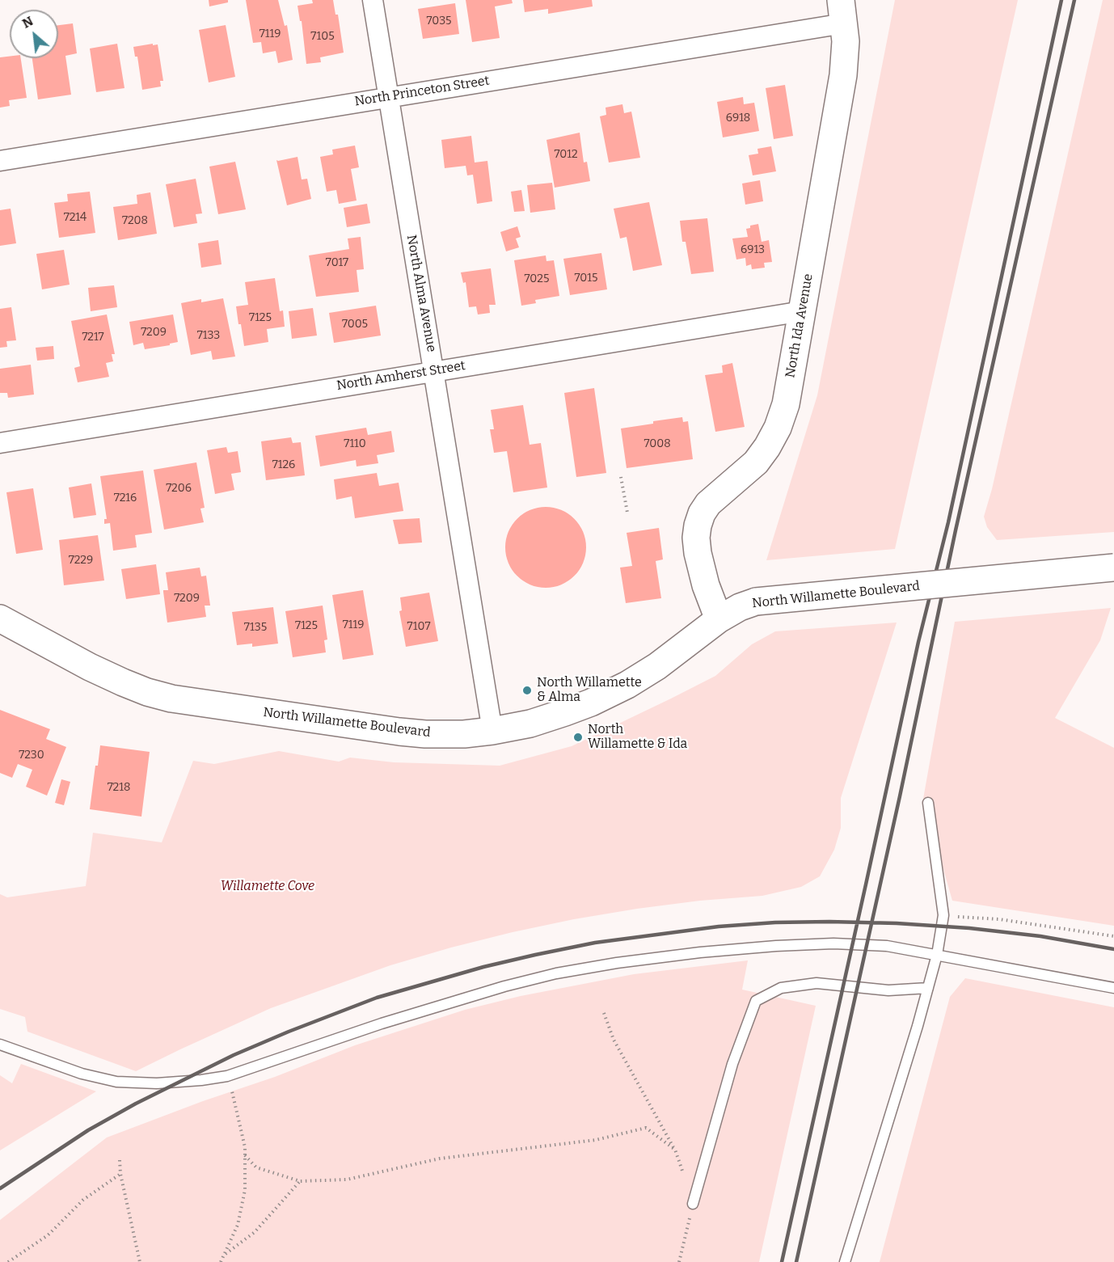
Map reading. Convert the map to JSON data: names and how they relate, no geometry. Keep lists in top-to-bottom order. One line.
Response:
{"streets":{"main road":["North Ida Avenue","North Willamette Boulevard"],"street":["North Princeton Street","North Alma Avenue","North Amherst Street"]},"crossings":[["North Princeton Street","North Alma Avenue"],["North Princeton Street","North Ida Avenue"],["North Alma Avenue","North Amherst Street"],["North Alma Avenue","North Willamette Boulevard"],["North Ida Avenue","North Amherst Street"],["North Ida Avenue","North Willamette Boulevard"]],"parks":["Willamette Cove"],"places":["North Willamette & Alma","North Willamette & Ida"],"house_numbers":["7035","7119","7105","6918","7012","7214","7208","6913","7017","7015","7025","7125","7005","7209","7133","7217","7110","7008","7126","7206","7216","7229","7209","7119","7125","7107","7135","7230","7218"],"north":"top left"}
